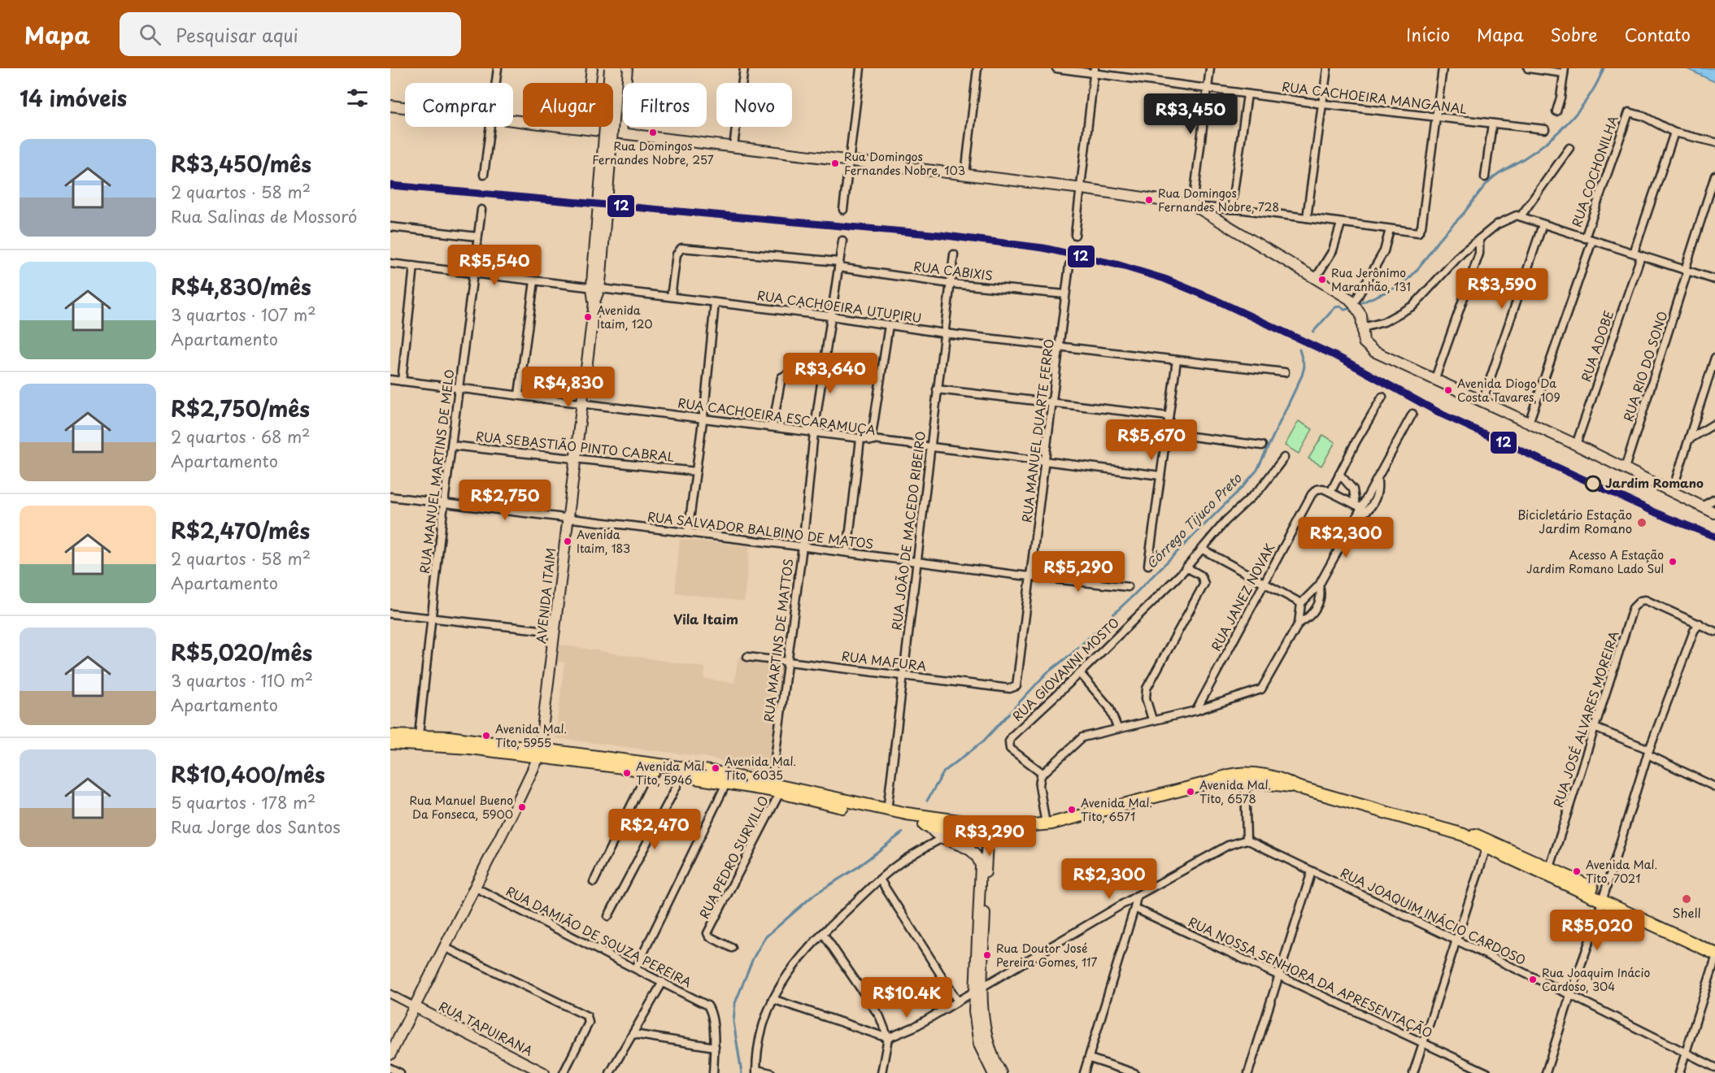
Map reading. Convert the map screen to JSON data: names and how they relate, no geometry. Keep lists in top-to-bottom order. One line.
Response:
{"streets":{"street":["RUA CACHOEIRA MANGANAL","RUA COCHONILHA","RUA CABIXIS","RUA CACHOEIRA UTUPIRU","RUA ADOBE","RUA RIO DO SONO","RUA CACHOEIRA ESCARAMUÇA","RUA MANUEL DUARTE FERRO","RUA SEBASTIÃO PINTO CABRAL","RUA MANUEL MARTINS DE MELO","RUA SALVADOR BALBINO DE MATOS","RUA JOÃO DE MACEDO RIBEIRO","AVENIDA ITAIM","RUA JANEZ NOVAK","RUA MARTINS DE MATTOS","RUA MAFURA","RUA GIOVANNI MOSTO","RUA JOSÉ ALVARES MOREIRA","RUA PEDRO SURVILLO","RUA JOAQUIM INÁCIO CARDOSO","RUA DAMIÃO DE SOUZA PEREIRA","RUA NOSSA SENHORA DA APRESENTAÇÃO","RUA TAPUIRANA"]},"crossings":[["RUA CABIXIS","RUA CACHOEIRA UTUPIRU"],["RUA CABIXIS","RUA MANUEL DUARTE FERRO"],["RUA CABIXIS","RUA JOÃO DE MACEDO RIBEIRO"],["RUA CABIXIS","RUA MARTINS DE MATTOS"],["RUA CACHOEIRA UTUPIRU","RUA MANUEL DUARTE FERRO"],["RUA CACHOEIRA UTUPIRU","RUA MANUEL MARTINS DE MELO"],["RUA CACHOEIRA UTUPIRU","RUA JOÃO DE MACEDO RIBEIRO"],["RUA CACHOEIRA UTUPIRU","AVENIDA ITAIM"],["RUA CACHOEIRA UTUPIRU","RUA MARTINS DE MATTOS"],["RUA CACHOEIRA ESCARAMUÇA","RUA MANUEL DUARTE FERRO"],["RUA CACHOEIRA ESCARAMUÇA","RUA MANUEL MARTINS DE MELO"],["RUA CACHOEIRA ESCARAMUÇA","RUA JOÃO DE MACEDO RIBEIRO"],["RUA CACHOEIRA ESCARAMUÇA","AVENIDA ITAIM"],["RUA CACHOEIRA ESCARAMUÇA","RUA MARTINS DE MATTOS"],["RUA MANUEL DUARTE FERRO","RUA SALVADOR BALBINO DE MATOS"],["RUA MANUEL DUARTE FERRO","RUA MAFURA"],["RUA SEBASTIÃO PINTO CABRAL","RUA MANUEL MARTINS DE MELO"],["RUA SEBASTIÃO PINTO CABRAL","AVENIDA ITAIM"],["RUA MANUEL MARTINS DE MELO","RUA SALVADOR BALBINO DE MATOS"],["RUA SALVADOR BALBINO DE MATOS","RUA JOÃO DE MACEDO RIBEIRO"],["RUA SALVADOR BALBINO DE MATOS","AVENIDA ITAIM"],["RUA SALVADOR BALBINO DE MATOS","RUA MARTINS DE MATTOS"],["RUA JOÃO DE MACEDO RIBEIRO","RUA MAFURA"],["AVENIDA ITAIM","RUA DAMIÃO DE SOUZA PEREIRA"],["AVENIDA ITAIM","RUA TAPUIRANA"],["RUA MARTINS DE MATTOS","RUA MAFURA"]],"districts":["Vila Itaim"],"water":["Córrego Tijuco Preto"],"places":["Rua Domingos Fernandes Nobre, 257","Rua Domingos Fernandes Nobre, 103","Rua Domingos Fernandes Nobre, 728","Rua Jerônimo Maranhão, 131","Avenida Itaim, 120","Avenida Diogo Da Costa Tavares, 109","Jardim Romano","Bicicletário Estação Jardim Romano","Avenida Itaim, 183","Acesso A Estação Jardim Romano Lado Sul","Avenida Mal. Tito, 5955","Avenida Mal. Tito, 6035","Avenida Mal. Tito, 5946","Avenida Mal. Tito, 6578","Rua Manuel Bueno Da Fonseca, 5900","Avenida Mal. Tito, 6571","Avenida Mal. Tito, 7021","Shell","Rua Doutor José Pereira Gomes, 117","Rua Joaquim Inácio Cardoso, 304"],"lines":["transit line 12"],"page":{"header":"Mapa","search":"Pesquisar aqui","nav":["Início","Mapa","Sobre","Contato"],"heading":"14 imóveis","chip":["Comprar","Alugar","Filtros","Novo"],"price":["R$3,450","R$5,540","R$3,590","R$3,640","R$4,830","R$5,670","R$2,750","R$2,300","R$5,290","R$2,470","R$3,290","R$2,300","R$5,020","R$10.4K"],"list":[{"name":"R$3,450/mês","note":"2 quartos · 58 m² · Rua Salinas de Mossoró"},{"name":"R$4,830/mês","note":"3 quartos · 107 m² · Apartamento"},{"name":"R$2,750/mês","note":"2 quartos · 68 m² · Apartamento"},{"name":"R$2,470/mês","note":"2 quartos · 58 m² · Apartamento"},{"name":"R$5,020/mês","note":"3 quartos · 110 m² · Apartamento"},{"name":"R$10,400/mês","note":"5 quartos · 178 m² · Rua Jorge dos Santos"}]}}
